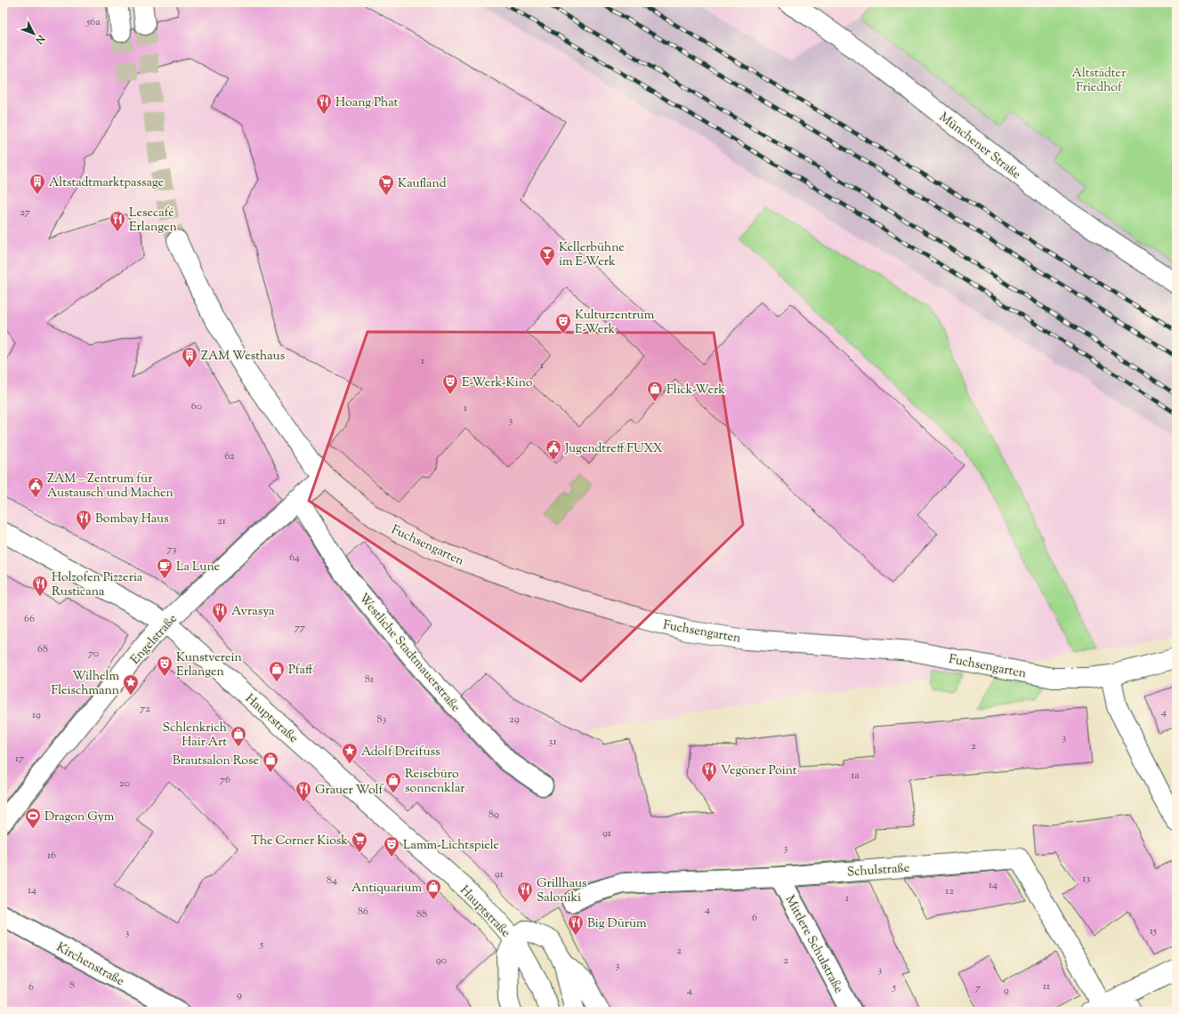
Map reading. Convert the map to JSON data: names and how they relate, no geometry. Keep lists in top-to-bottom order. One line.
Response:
{"streets":{"street":["Münchener Straße","Fuchsengarten","Engelstraße","Westliche Stadtmauerstraße","Hauptstraße","Schulstraße","Mittlere Schulstraße","Kirchenstraße"]},"crossings":[["Fuchsengarten","Engelstraße"],["Engelstraße","Westliche Stadtmauerstraße"],["Engelstraße","Hauptstraße"],["Schulstraße","Mittlere Schulstraße"]],"parks":["Altstädter Friedhof"],"places":{"restaurant":["Hoang Phat","Lesecafé Erlangen","Bombay Haus","Holzofen Pizzeria Rusticana","Avrasya","Vegöner Point","Grauer Wolf","Grillhaus Saloniki","Big Dürüm"],"building":["Altstadtmarktpassage","ZAM Westhaus"],"supermarket":["Kaufland","The Corner Kiosk"],"bar":["Kellerbühne im E-Werk"],"theatre":["Kulturzentrum E-Werk","E-Werk-Kino","Kunstverein Erlangen","Lamm-Lichtspiele"],"shop":["Flick-Werk","Pfaff","Schlenkrich Hair Art","Brautsalon Rose","Reisebüro sonnenklar","Antiquarium"],"public building":["Jugendtreff FUXX","ZAM – Zentrum für Austausch und Machen"],"cafe":["La Lune"],"place":["Wilhelm Fleischmann","Adolf Dreifuss"],"sports":["Dragon Gym"]},"house_numbers":["56a","27","1","1","60","1","3","62","21","73","64","66","77","68","70","81","72","4","19","83","29","3","31","2","17","1a","76","20","89","91","3","16","91","13","84","14","14","12","1","4","86","88","6","15","3","5","2","90","2","3","3","8","11","6","5","7","4","9","9"],"north":"bottom right"}
